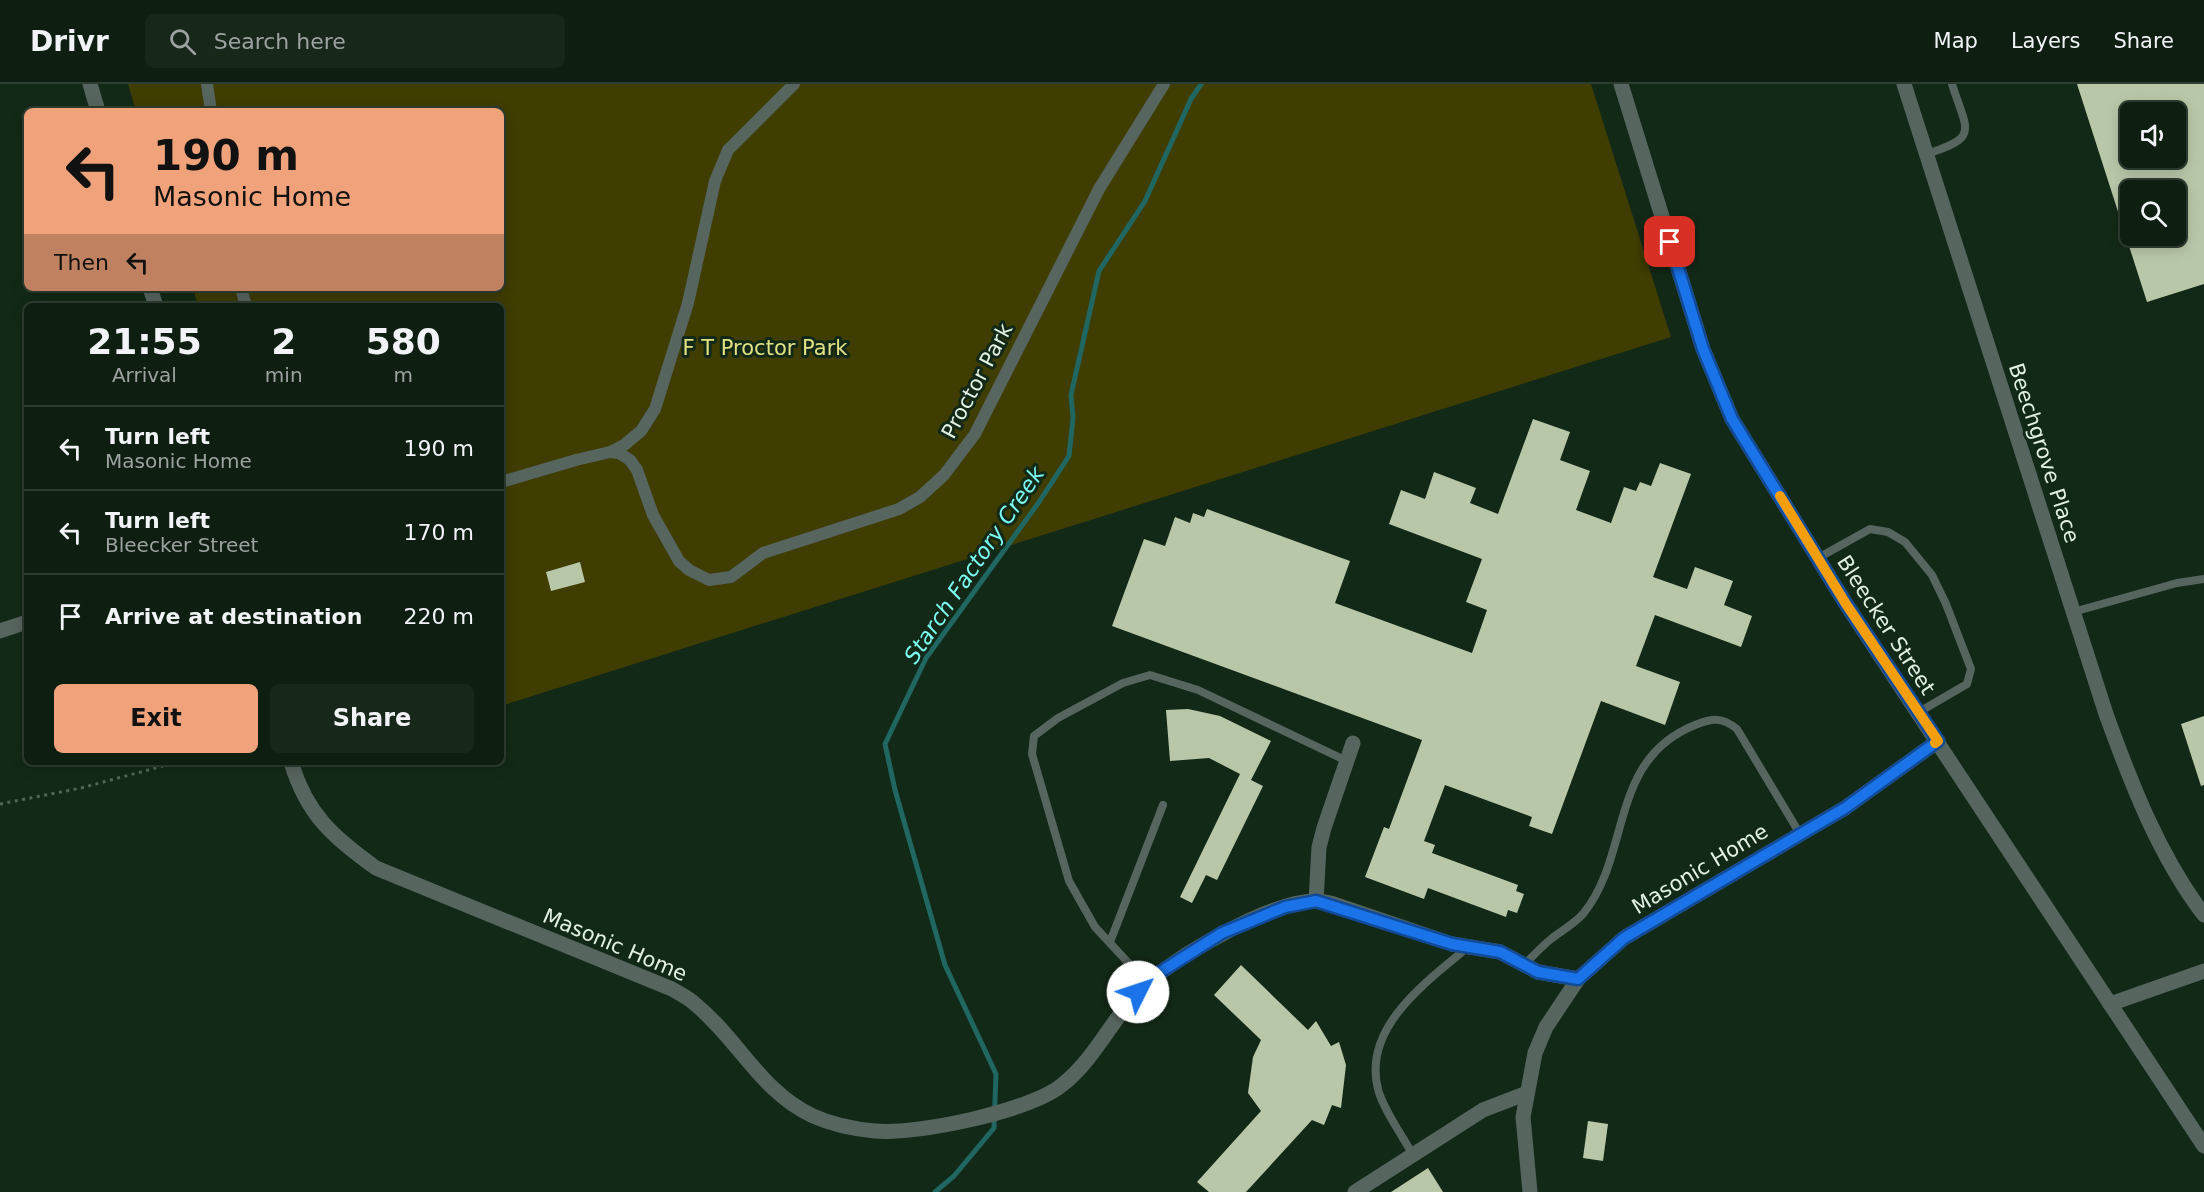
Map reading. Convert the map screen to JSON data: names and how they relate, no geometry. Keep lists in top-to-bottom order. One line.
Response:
{"streets":{"street":["Proctor Park","Beechgrove Place","Bleecker Street","Masonic Home"]},"crossings":[["Bleecker Street","Masonic Home"]],"water":["Starch Factory Creek"],"parks":["F T Proctor Park"],"page":{"header":"Drivr","search":"Search here","nav":["Map","Layers","Share"],"turn":["190 m","Masonic Home"],"then":"Then","eta":["21:55","Arrival","2","min","580","m"],"list":[{"name":"Turn left","note":"Masonic Home","value":"190 m"},{"name":"Turn left","note":"Bleecker Street","value":"170 m"},{"name":"Arrive at destination","value":"220 m"}],"buttons":["Exit","Share"]}}
